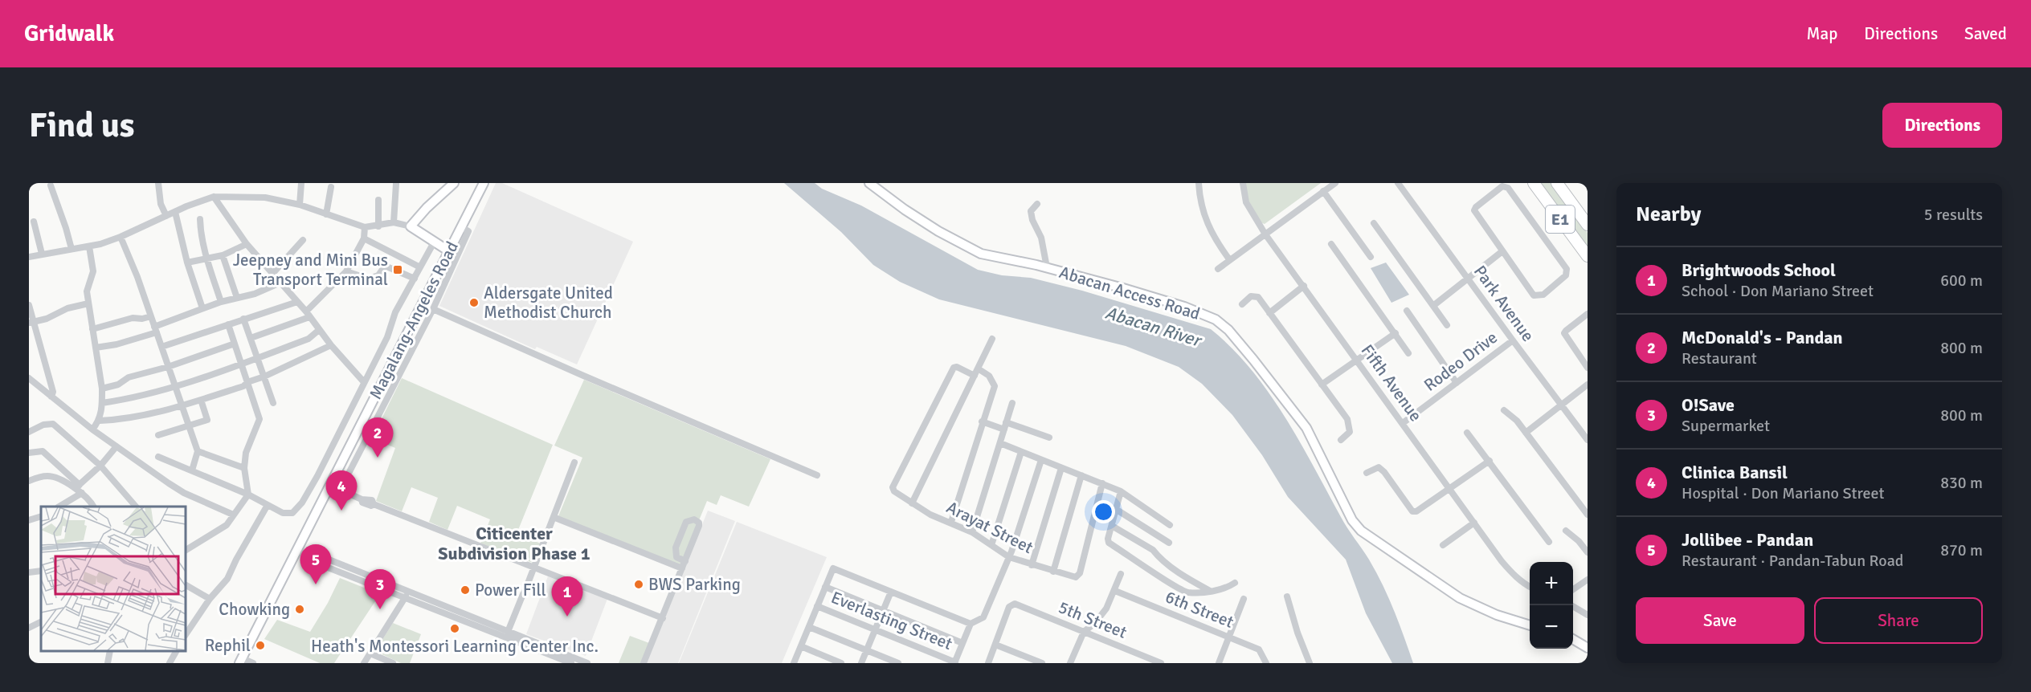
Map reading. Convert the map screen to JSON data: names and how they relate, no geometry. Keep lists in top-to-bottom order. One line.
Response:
{"streets":{"highway":["E1"],"street":["Abacan Access Road","Park Avenue","Magalang-Angeles Road","Rodeo Drive","Fifth Avenue","Arayat Street","6th Street","5th Street","Everlasting Street"]},"crossings":[["Park Avenue","Rodeo Drive"],["Rodeo Drive","Fifth Avenue"]],"districts":["Citicenter Subdivision Phase 1"],"water":["Abacan River"],"places":{"transit":["Jeepney and Mini Bus Transport Terminal"],"other":["Aldersgate United Methodist Church","BWS Parking","Power Fill","Chowking","Heath's Montessori Learning Center Inc.","Rephil"]},"page":{"header":"Gridwalk","nav":["Map","Directions","Saved"],"buttons":["Directions",["Save","Share"]],"title":"Find us","heading":["Nearby","5 results"],"list":[{"mark":"1","name":"Brightwoods School","note":"School · Don Mariano Street","value":"600 m"},{"mark":"2","name":"McDonald's - Pandan","note":"Restaurant","value":"800 m"},{"mark":"3","name":"O!Save","note":"Supermarket","value":"800 m"},{"mark":"4","name":"Clinica Bansil","note":"Hospital · Don Mariano Street","value":"830 m"},{"mark":"5","name":"Jollibee - Pandan","note":"Restaurant · Pandan-Tabun Road","value":"870 m"}],"pins":["2","4","5","3","1"],"map_buttons":["+","−"]}}
